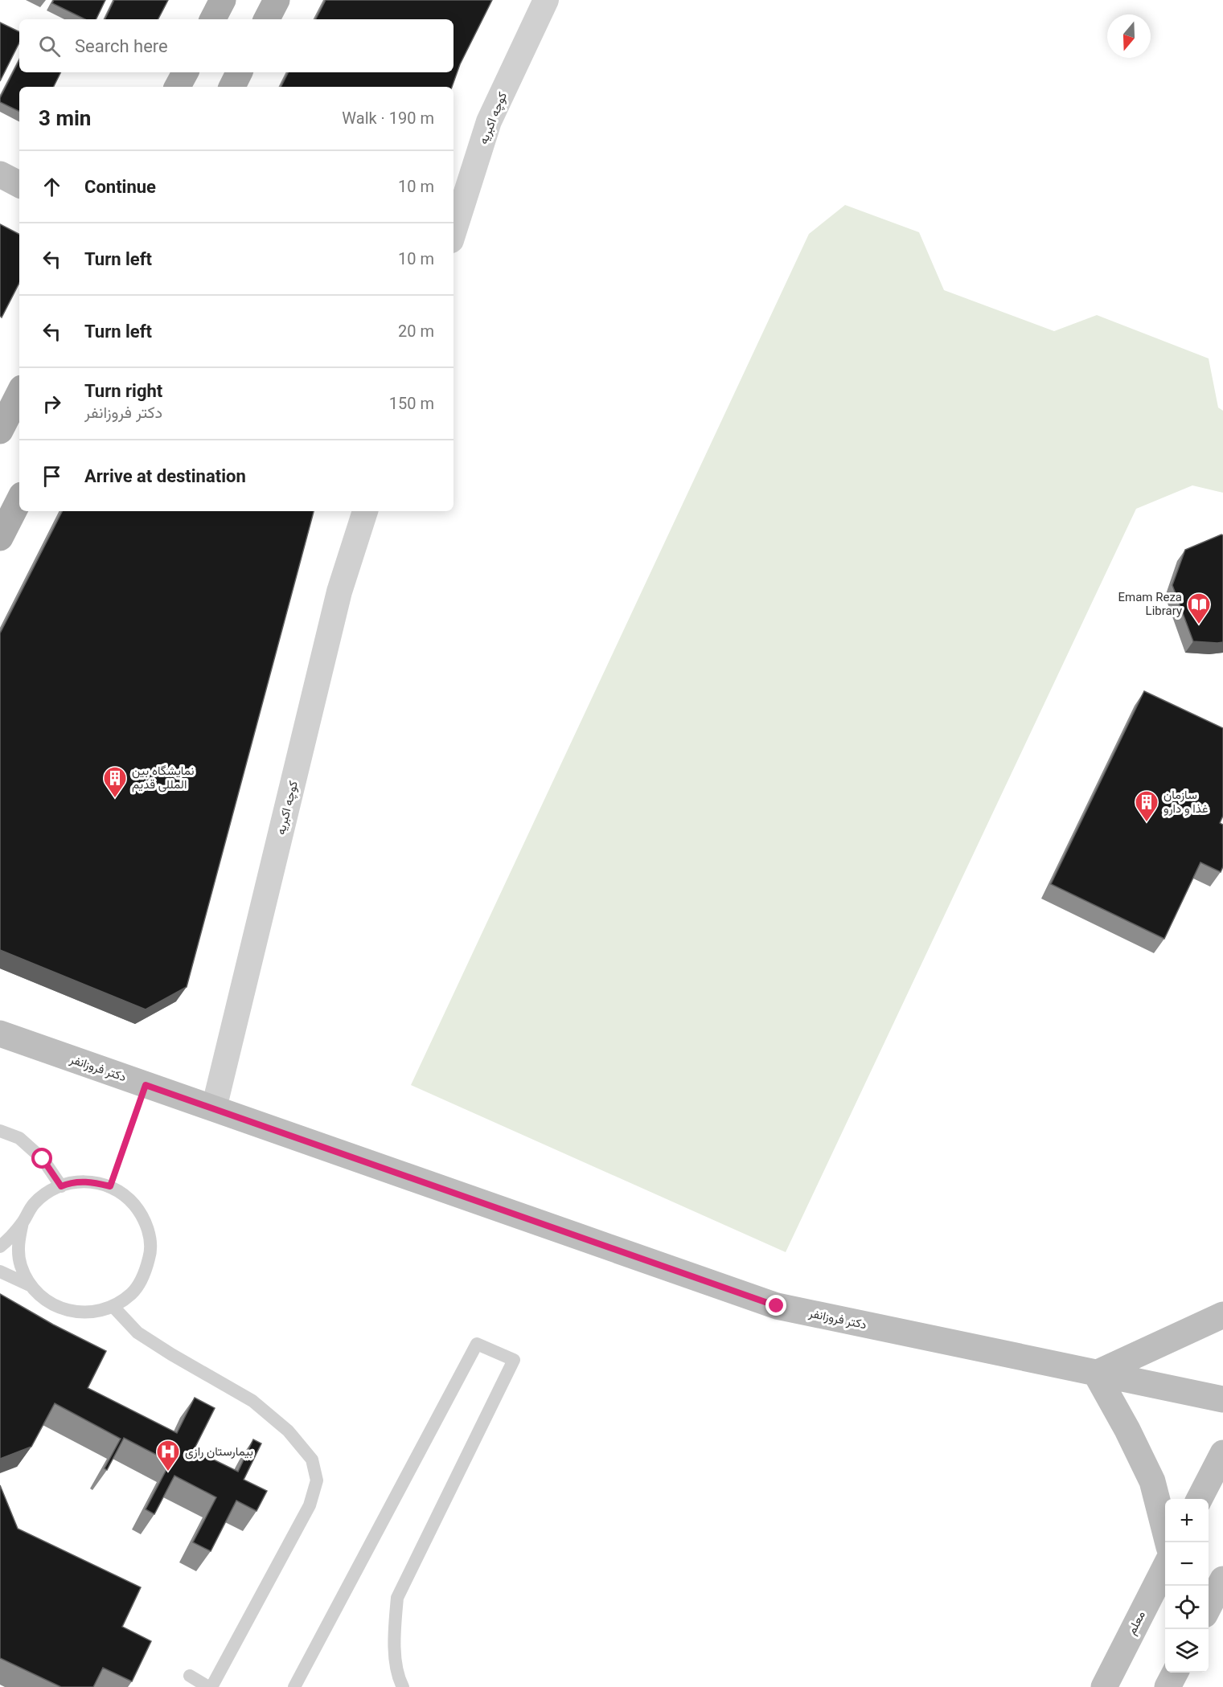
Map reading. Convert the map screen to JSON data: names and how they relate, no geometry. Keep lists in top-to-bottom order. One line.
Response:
{"streets":{"street":["کوچه اکبریه","دکتر فروزانفر","معلم"]},"crossings":[["کوچه اکبریه","دکتر فروزانفر"]],"places":{"library":["Emam Reza Library"],"building":["نمایشگاه بین المللی قدیم","سازمان غذا و دارو"],"hospital":["بیمارستان رازی"]},"north":"bottom","page":{"search":"Search here","heading":["3 min","Walk · 190 m"],"list":[["Continue","10 m"],["Turn left","10 m"],["Turn left","20 m"],["Turn right","دکتر فروزانفر","150 m"],"Arrive at destination"],"map_buttons":["+","−"]}}
